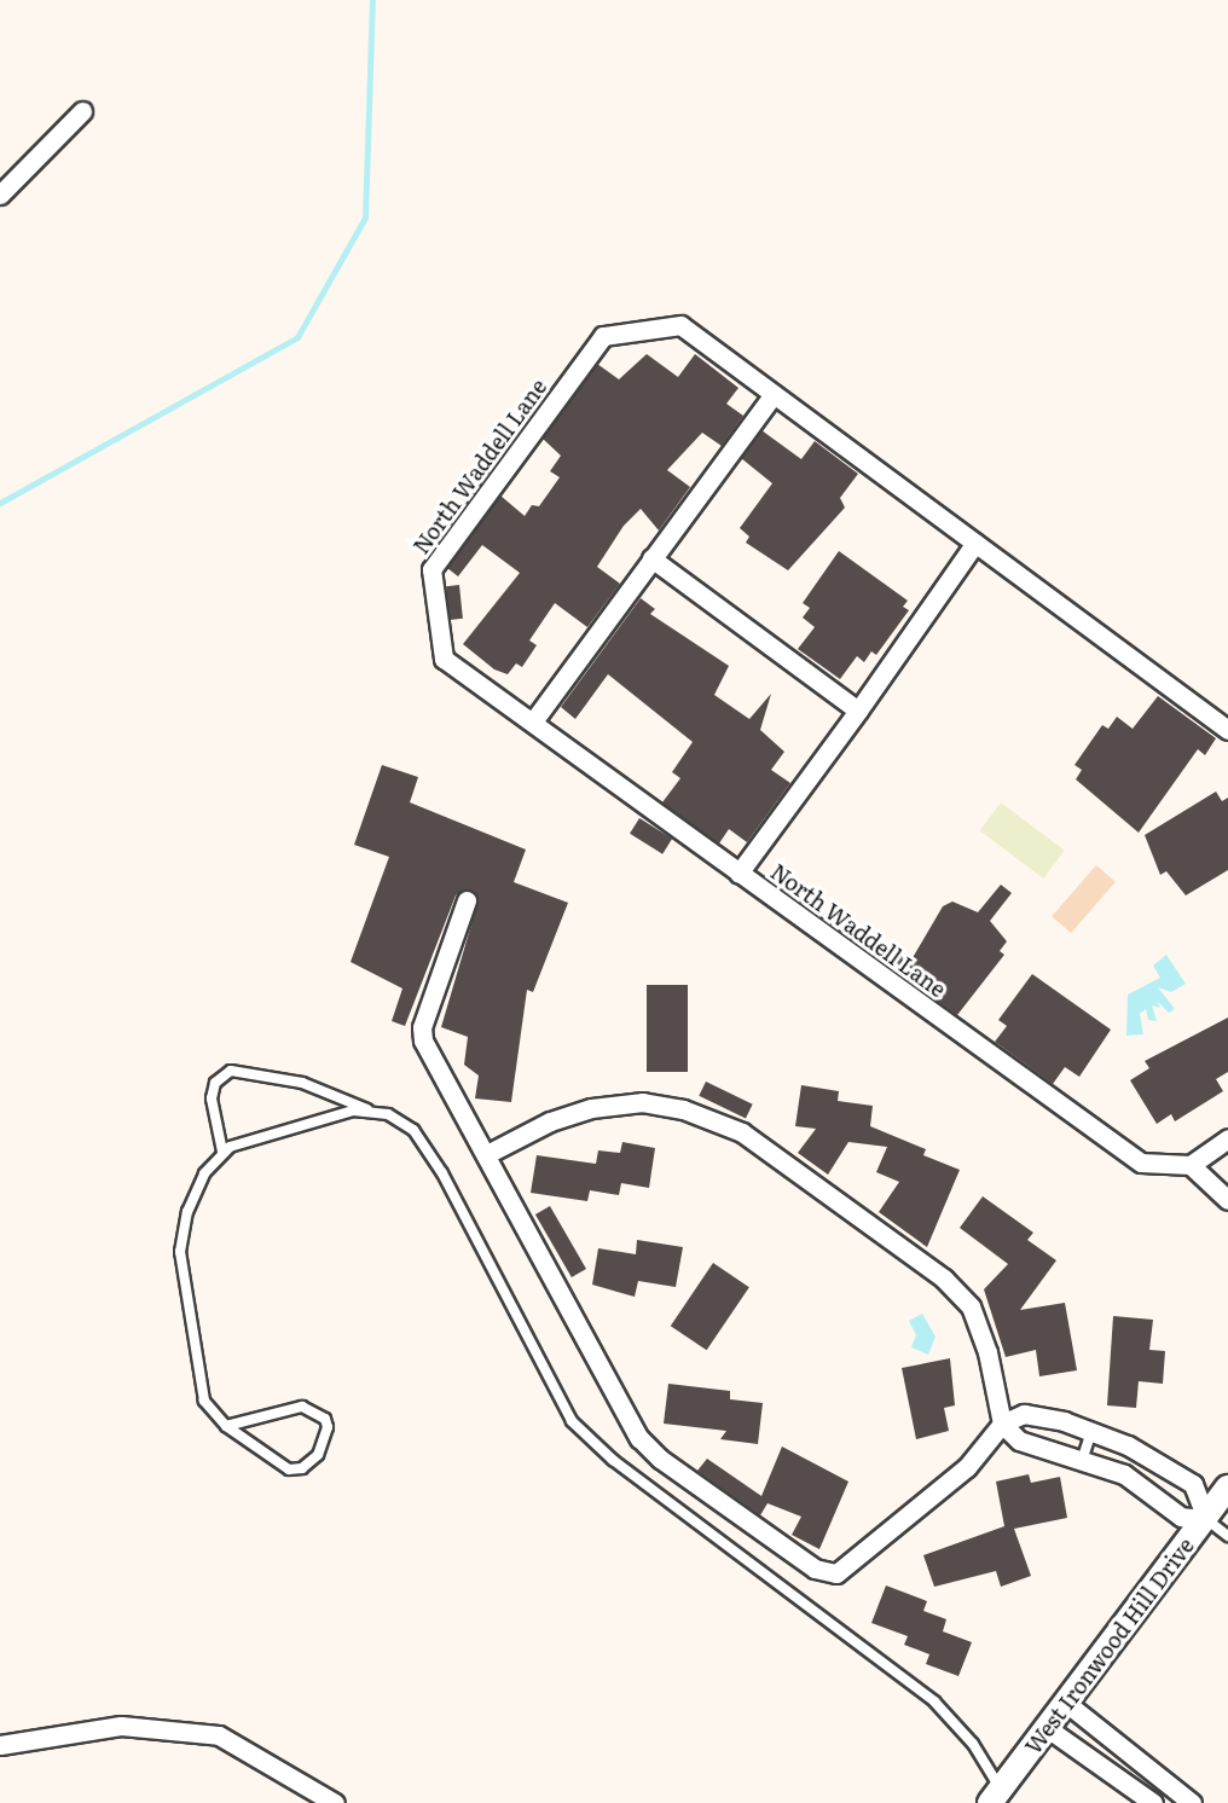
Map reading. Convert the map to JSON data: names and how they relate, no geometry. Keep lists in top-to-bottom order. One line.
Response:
{"streets":{"street":["North Waddell Lane","West Ironwood Hill Drive"]}}
